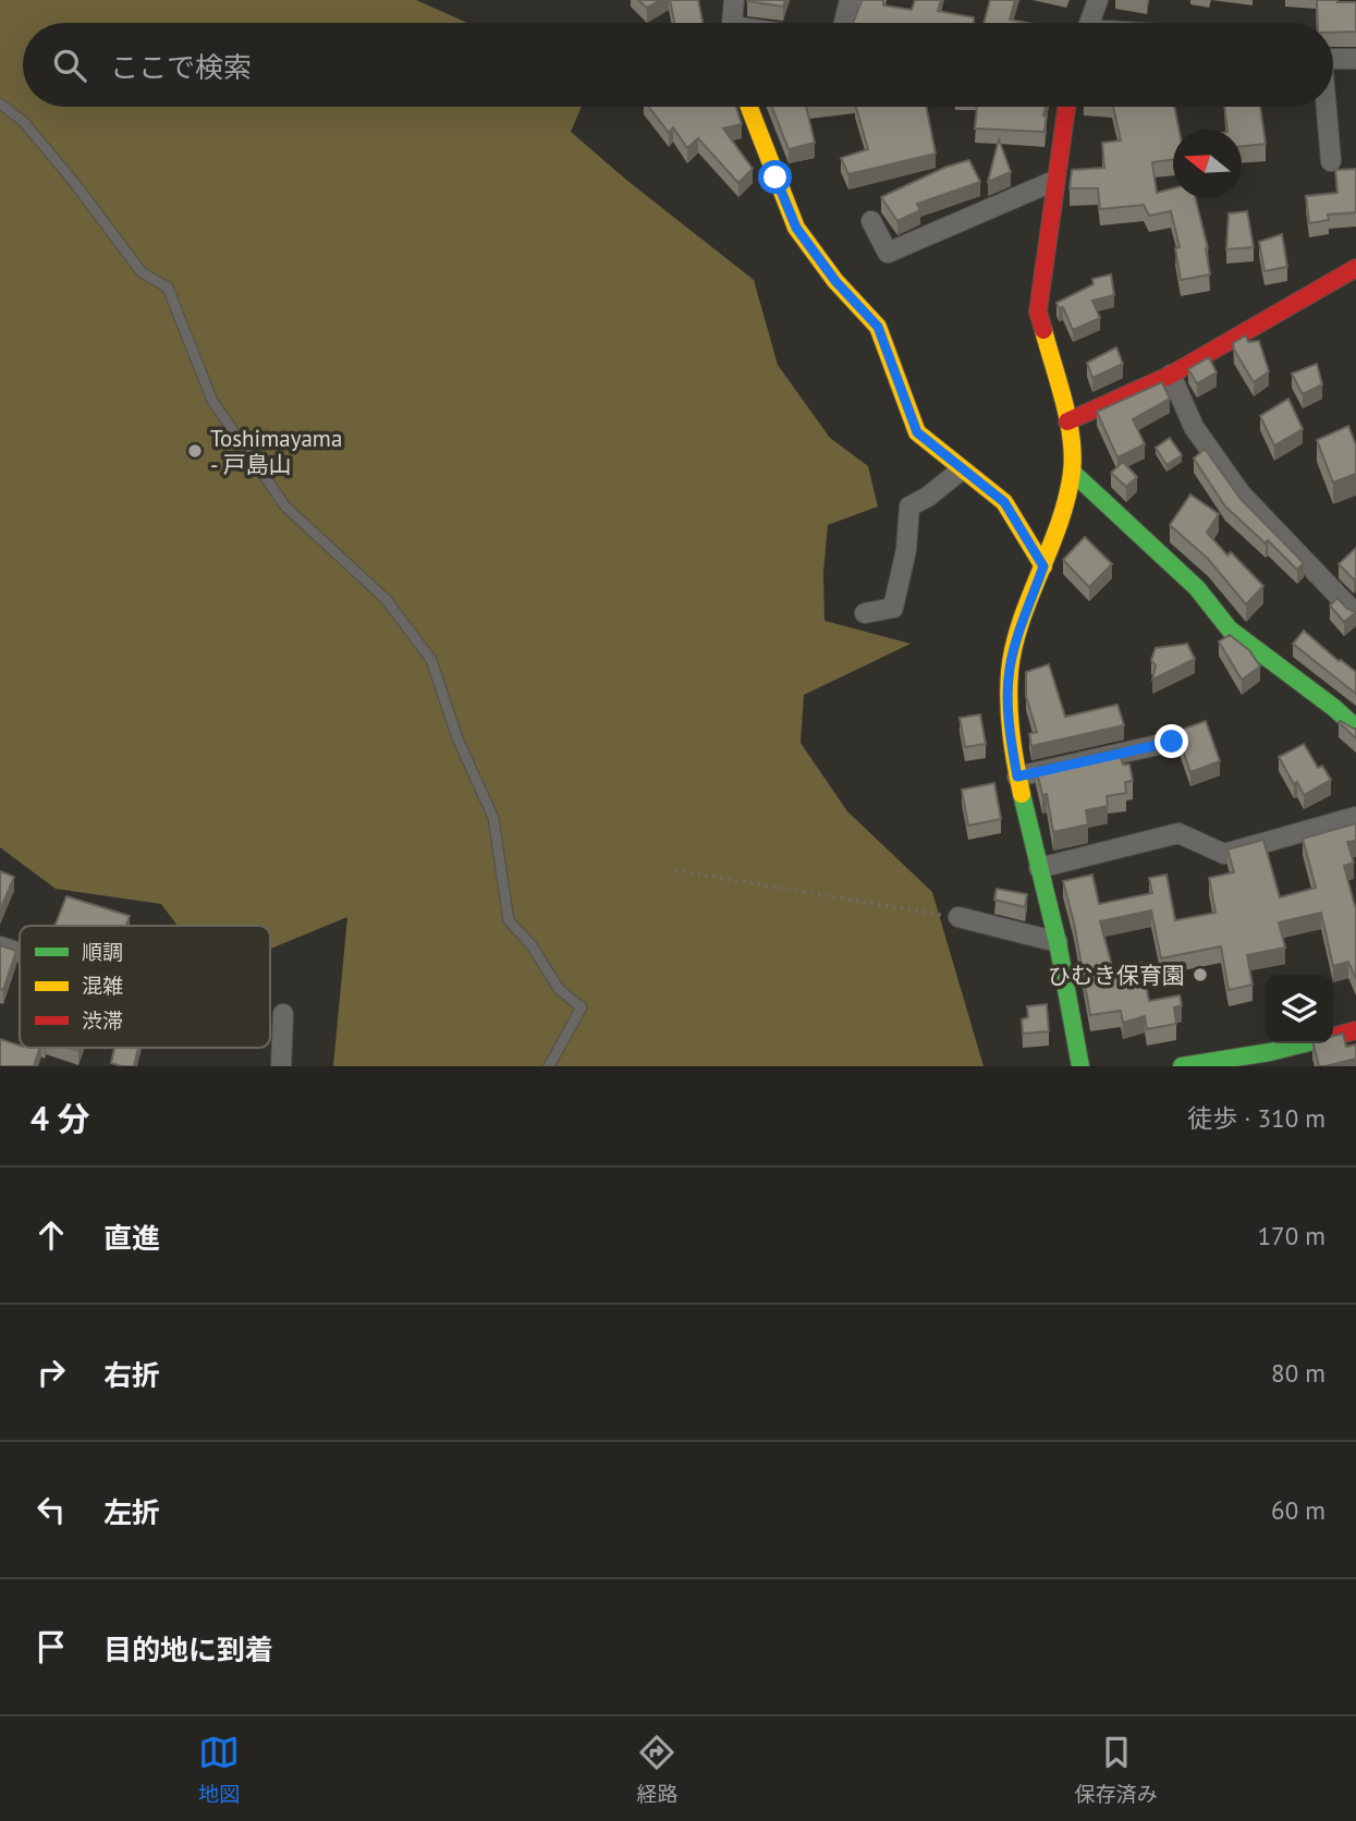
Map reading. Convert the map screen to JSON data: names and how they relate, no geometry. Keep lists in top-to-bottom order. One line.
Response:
{"places":["Toshimayama - 戸島山","ひむき保育園"],"legend":["順調","混雑","渋滞"],"north":"left","page":{"search":"ここで検索","heading":["4 分","徒歩 · 310 m"],"list":[["直進","170 m"],["右折","80 m"],["左折","60 m"],"目的地に到着"],"nav":["地図","経路","保存済み"]}}
